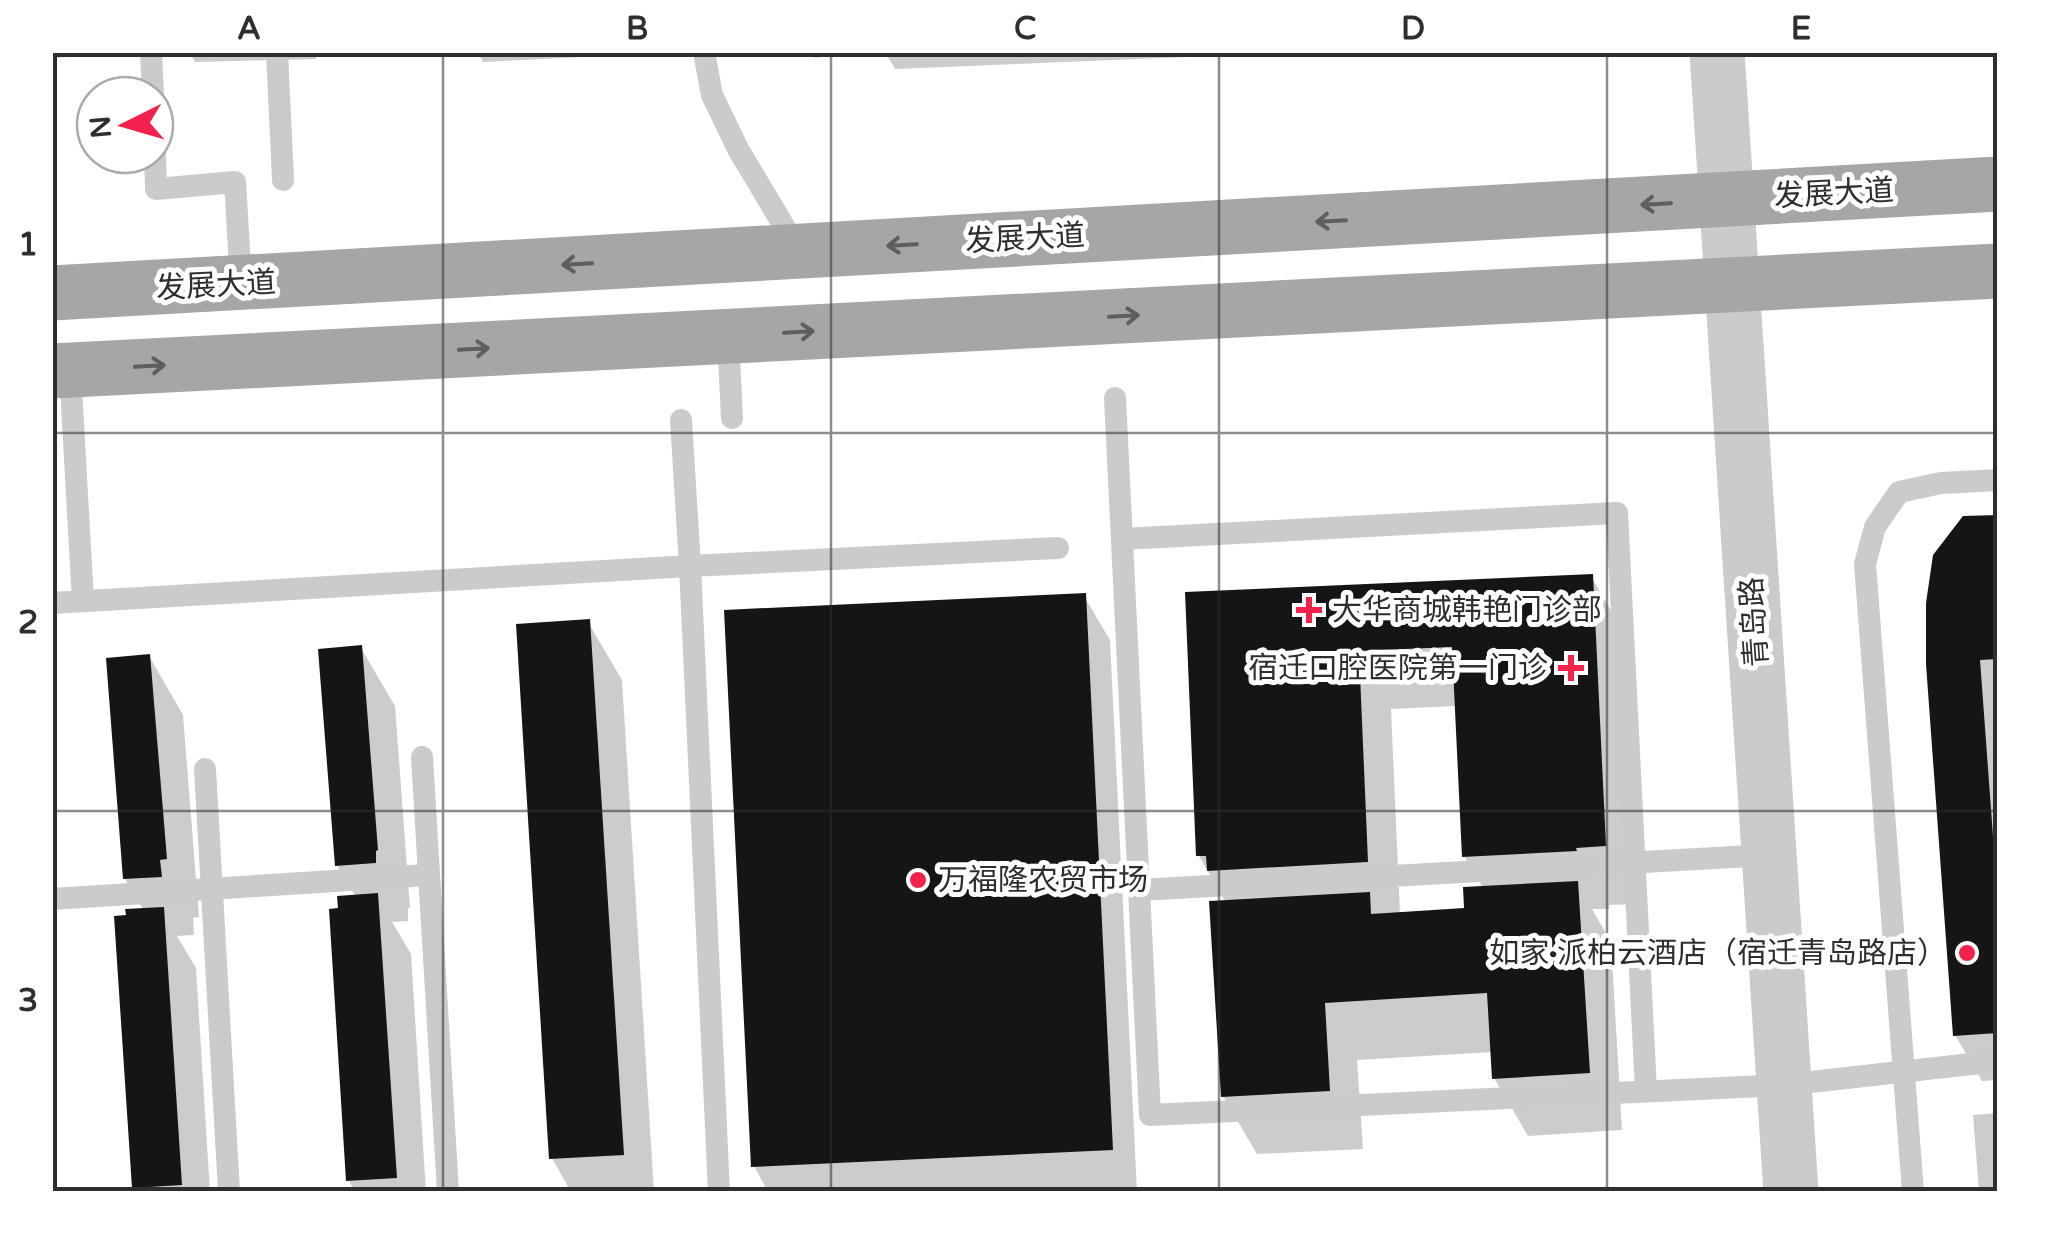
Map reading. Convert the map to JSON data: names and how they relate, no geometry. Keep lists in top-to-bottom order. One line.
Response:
{"streets":{"main road":["发展大道"],"street":["青岛路"]},"crossings":[["发展大道","青岛路"]],"places":{"health":["大华商城韩艳门诊部","宿迁口腔医院第一门诊"],"other":["万福隆农贸市场","如家·派柏云酒店（宿迁青岛路店）"]},"north":"left","grid":{"columns":["A","B","C","D","E"],"rows":["1","2","3"]}}
